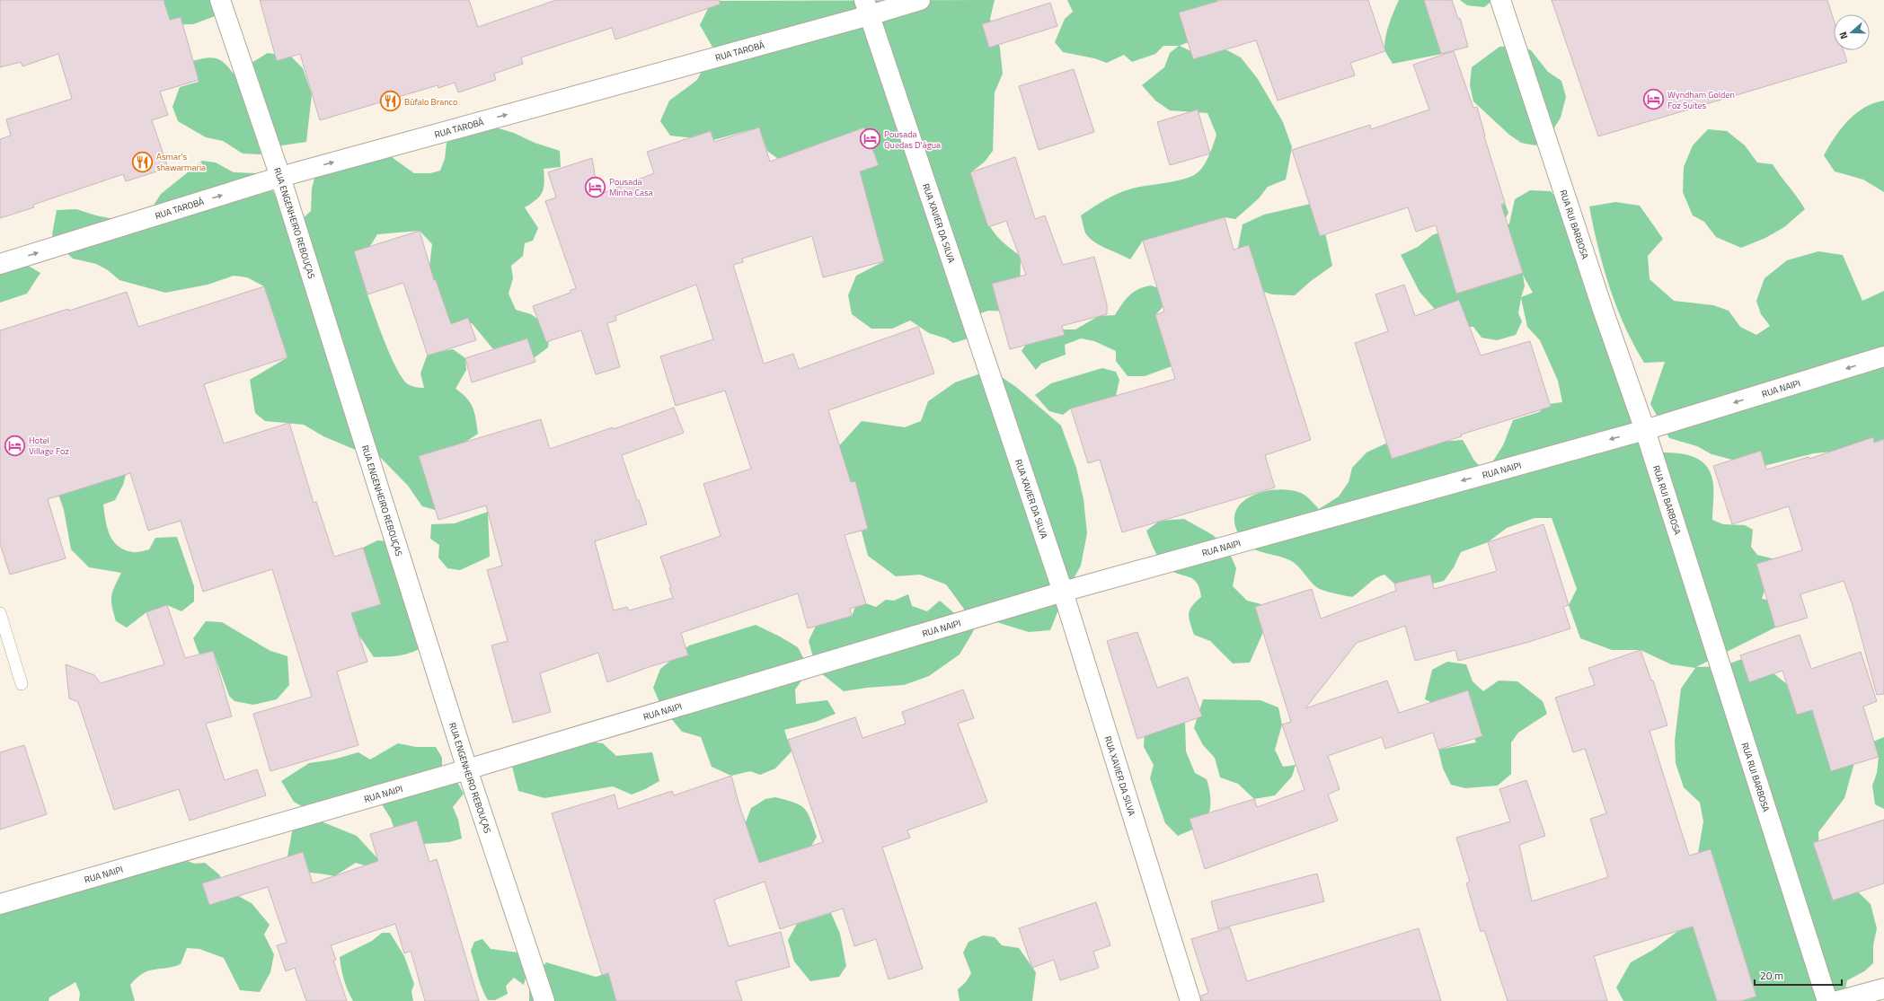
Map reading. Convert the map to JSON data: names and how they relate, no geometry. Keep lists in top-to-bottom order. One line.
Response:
{"streets":{"street":["RUA TAROBÁ","RUA ENGENHEIRO REBOUÇAS","RUA XAVIER DA SILVA","RUA RUI BARBOSA","RUA NAIPI"]},"crossings":[["RUA TAROBÁ","RUA ENGENHEIRO REBOUÇAS"],["RUA TAROBÁ","RUA XAVIER DA SILVA"],["RUA ENGENHEIRO REBOUÇAS","RUA NAIPI"],["RUA XAVIER DA SILVA","RUA NAIPI"],["RUA RUI BARBOSA","RUA NAIPI"]],"one_way":["RUA TAROBÁ","RUA NAIPI"],"places":{"hotel":["Wyndham Golden Foz Suítes","Pousada Quedas D'água","Pousada Minha Casa","Hotel Village Foz"],"restaurant":["Búfalo Branco","Asmar's shawarmaria"]},"scale_bar":"20 m","north":"left"}
